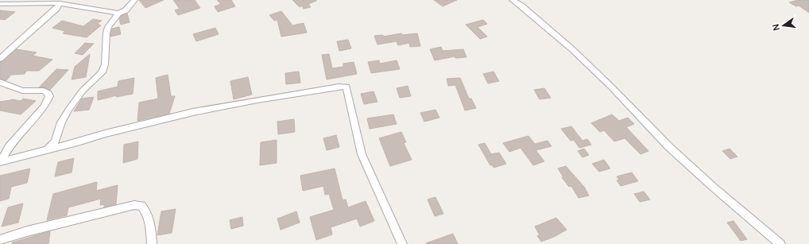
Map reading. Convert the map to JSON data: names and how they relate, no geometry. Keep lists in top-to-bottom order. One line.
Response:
{"north":"left"}
